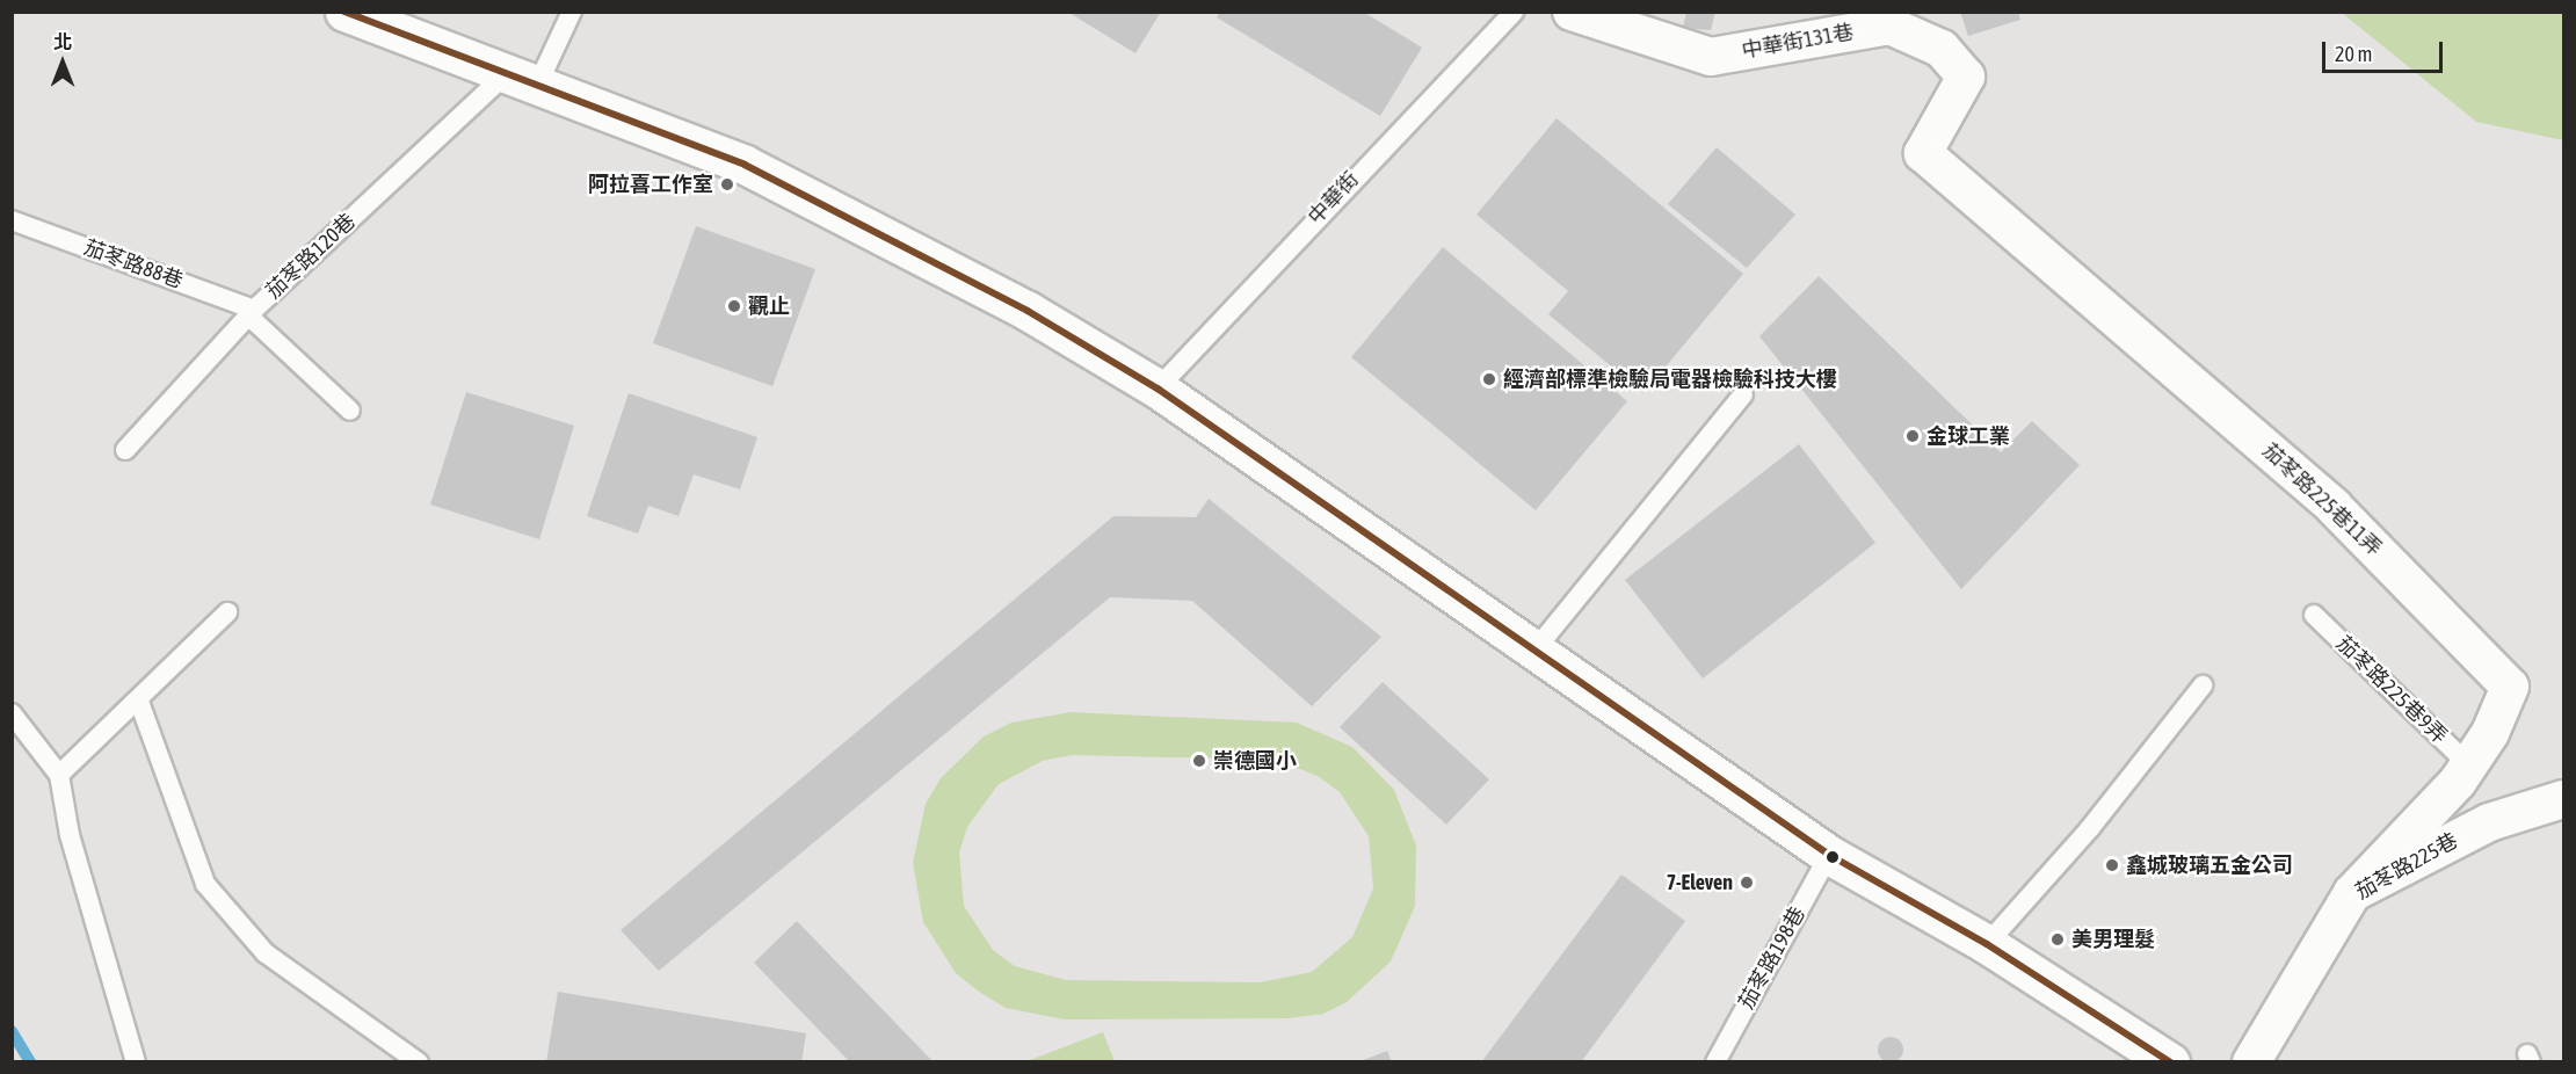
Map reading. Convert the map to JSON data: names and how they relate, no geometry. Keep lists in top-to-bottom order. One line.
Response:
{"streets":{"street":["中華街131巷","茄苳路225巷11弄","茄苳路225巷"],"lane":["中華街","茄苳路120巷","茄苳路88巷","茄苳路225巷9弄","茄苳路198巷"]},"crossings":[["中華街131巷","茄苳路225巷11弄"],["茄苳路120巷","茄苳路88巷"],["茄苳路225巷11弄","茄苳路225巷9弄"],["茄苳路225巷11弄","茄苳路225巷"]],"places":["阿拉喜工作室","觀止","經濟部標準檢驗局電器檢驗科技大樓","金球工業","崇德國小","鑫城玻璃五金公司","7-Eleven","美男理髮"],"lines":["transit line 20"],"scale_bar":"20 m","north":"top"}
